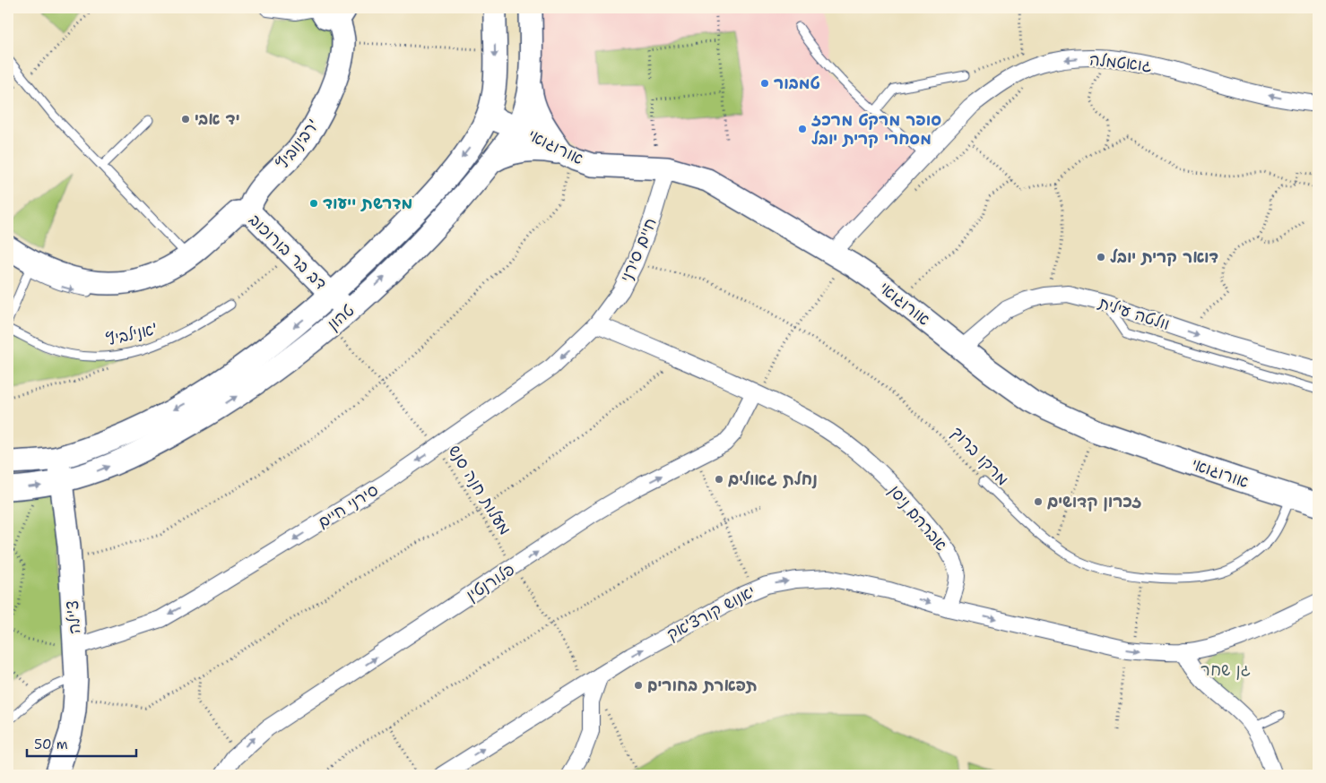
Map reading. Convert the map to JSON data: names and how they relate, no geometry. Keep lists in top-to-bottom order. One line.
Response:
{"streets":{"street":["גואטמלה","רבינוביץ'","אורוגואי","חיים סירני","דב בר בורוכוב","וולטה עילית","טהון","סירני חיים","אברהם ניסן","פלורנטין","יאנוש קורצ'אק","צ'ילה"],"lane":["אנילביץ'","מרקו ברוך"],"path":["מעלות חנה סנש"]},"crossings":[["גואטמלה","אורוגואי"],["רבינוביץ'","דב בר בורוכוב"],["אורוגואי","חיים סירני"],["אורוגואי","וולטה עילית"],["אורוגואי","טהון"],["אורוגואי","מרקו ברוך"],["חיים סירני","מרקו ברוך"],["חיים סירני","סירני חיים"],["חיים סירני","אברהם ניסן"],["דב בר בורוכוב","טהון"],["טהון","מעלות חנה סנש"],["טהון","צ'ילה"],["מעלות חנה סנש","סירני חיים"],["מעלות חנה סנש","פלורנטין"],["מעלות חנה סנש","יאנוש קורצ'אק"],["סירני חיים","אברהם ניסן"],["סירני חיים","צ'ילה"],["אברהם ניסן","פלורנטין"],["אברהם ניסן","יאנוש קורצ'אק"]],"one_way":["גואטמלה","וולטה עילית","סירני חיים","פלורנטין","יאנוש קורצ'אק"],"parks":["גן שחר"],"places":["טמבור","יד אבי","סופר מרקט מרכז מסחרי קרית יובל","מדרשת ייעוד","דואר קרית יובל","נחלת גאולים","זכרון קדושים","תפארת בחורים"],"scale_bar":"50 m"}
